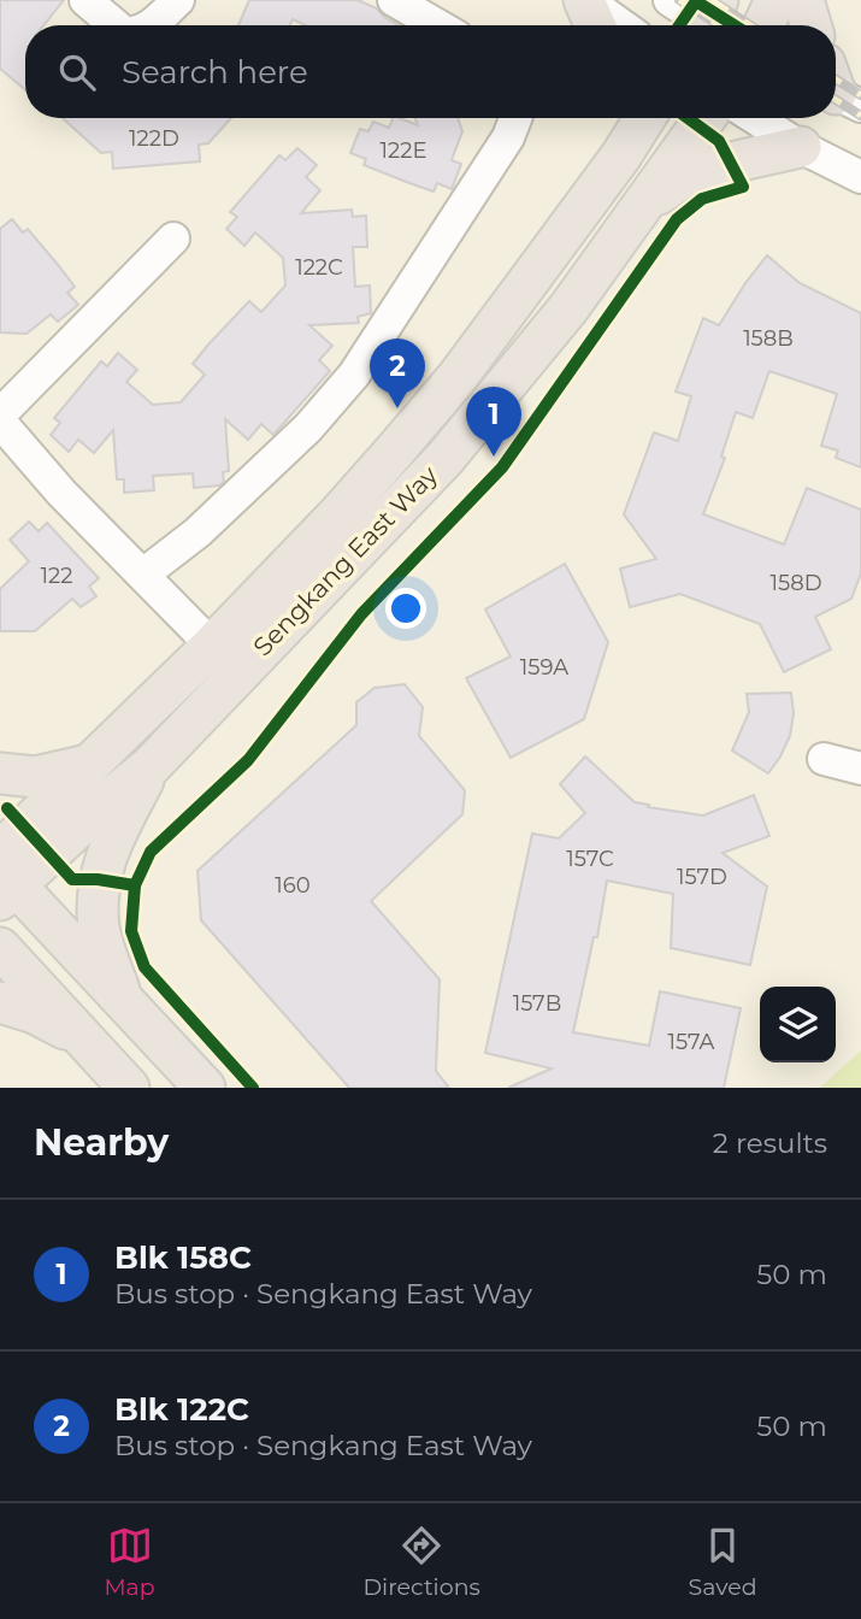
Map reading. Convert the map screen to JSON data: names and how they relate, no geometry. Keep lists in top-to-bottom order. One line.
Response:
{"streets":{"main road":["Sengkang East Way"]},"house_numbers":["122D","122E","122C","158B","122","158D","159A","157C","157D","160","157B","157A"],"page":{"search":"Search here","pins":["2","1"],"heading":["Nearby","2 results"],"list":[{"mark":"1","name":"Blk 158C","note":"Bus stop · Sengkang East Way","value":"50 m"},{"mark":"2","name":"Blk 122C","note":"Bus stop · Sengkang East Way","value":"50 m"}],"nav":["Map","Directions","Saved"]}}
